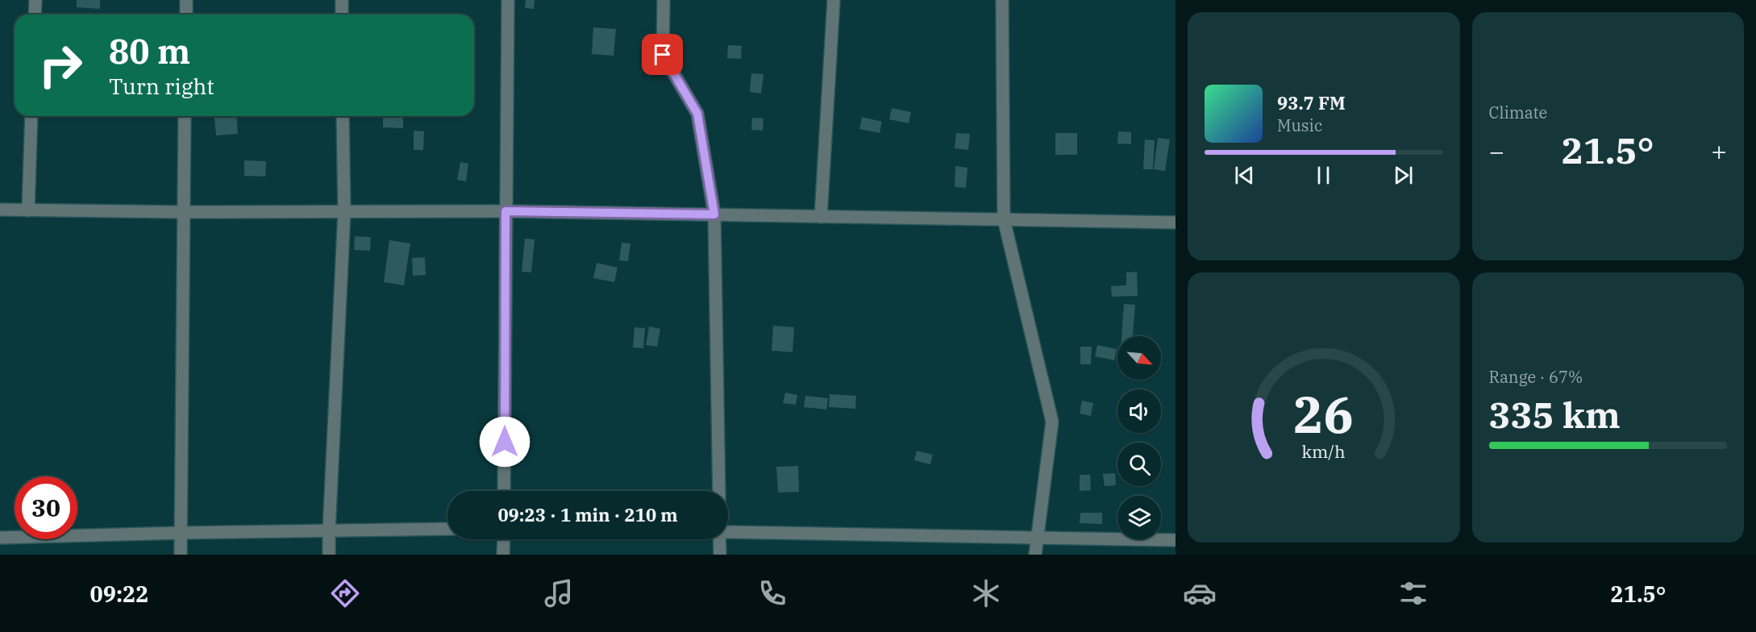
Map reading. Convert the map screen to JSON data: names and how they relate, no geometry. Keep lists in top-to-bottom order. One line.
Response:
{"north":"bottom right","page":{"tile":["Climate",["Range · 67%","335 km"]],"turn":["80 m","Turn right"],"song":["93.7 FM","Music"],"heat":["−","21.5°","+"],"limit":"30","trip":"09:23 · 1 min · 210 m","tabs":["09:22","21.5°"],"gauge":["26","km/h"]}}
